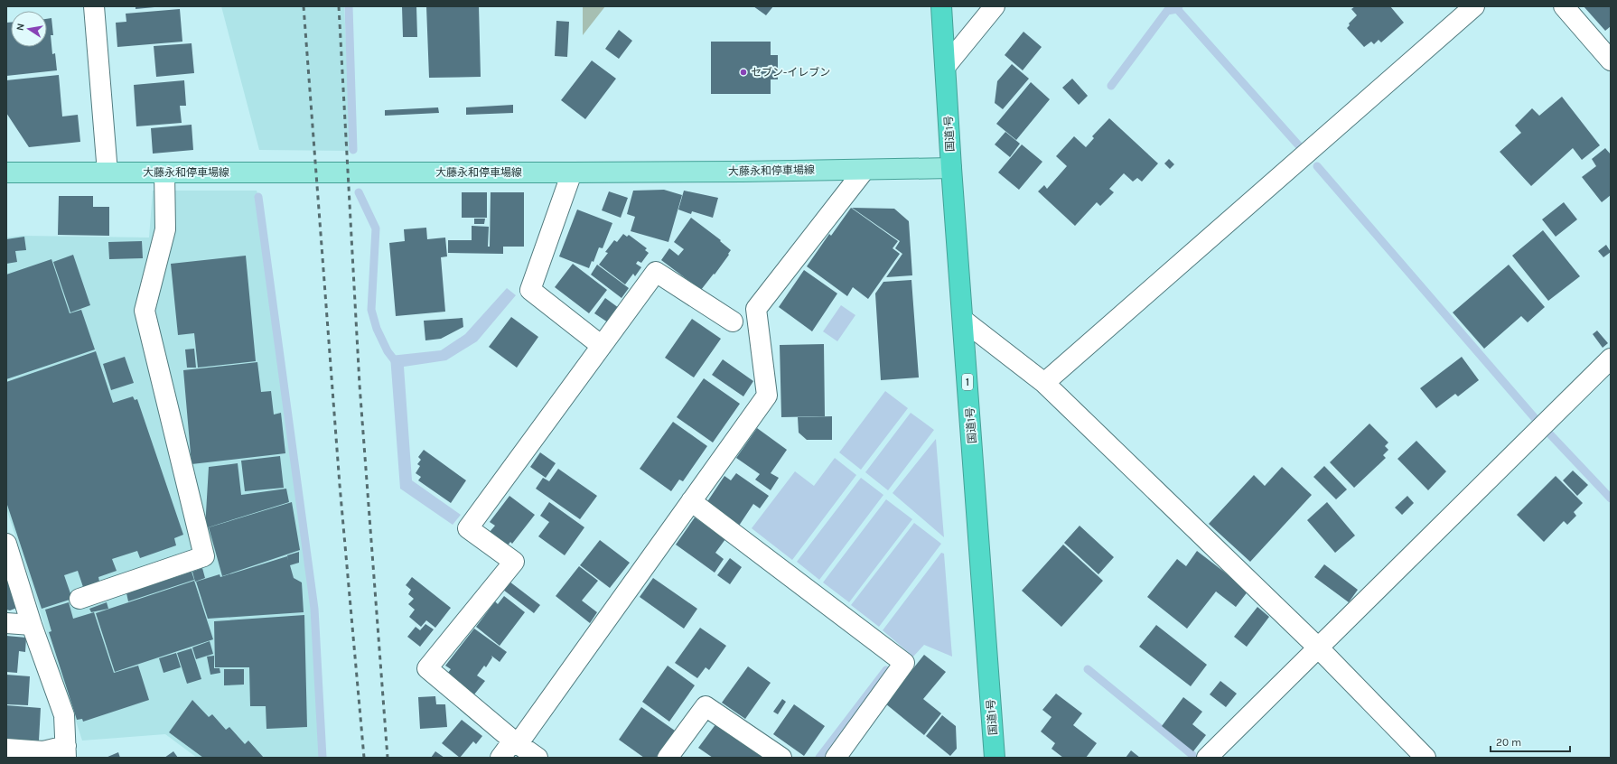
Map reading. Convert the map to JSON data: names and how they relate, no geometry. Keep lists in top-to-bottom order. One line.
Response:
{"streets":{"highway":["国道1号","1"],"main road":["大藤永和停車場線"]},"crossings":[["国道1号","大藤永和停車場線"]],"places":["セブン-イレブン"],"scale_bar":"20 m","north":"left"}
